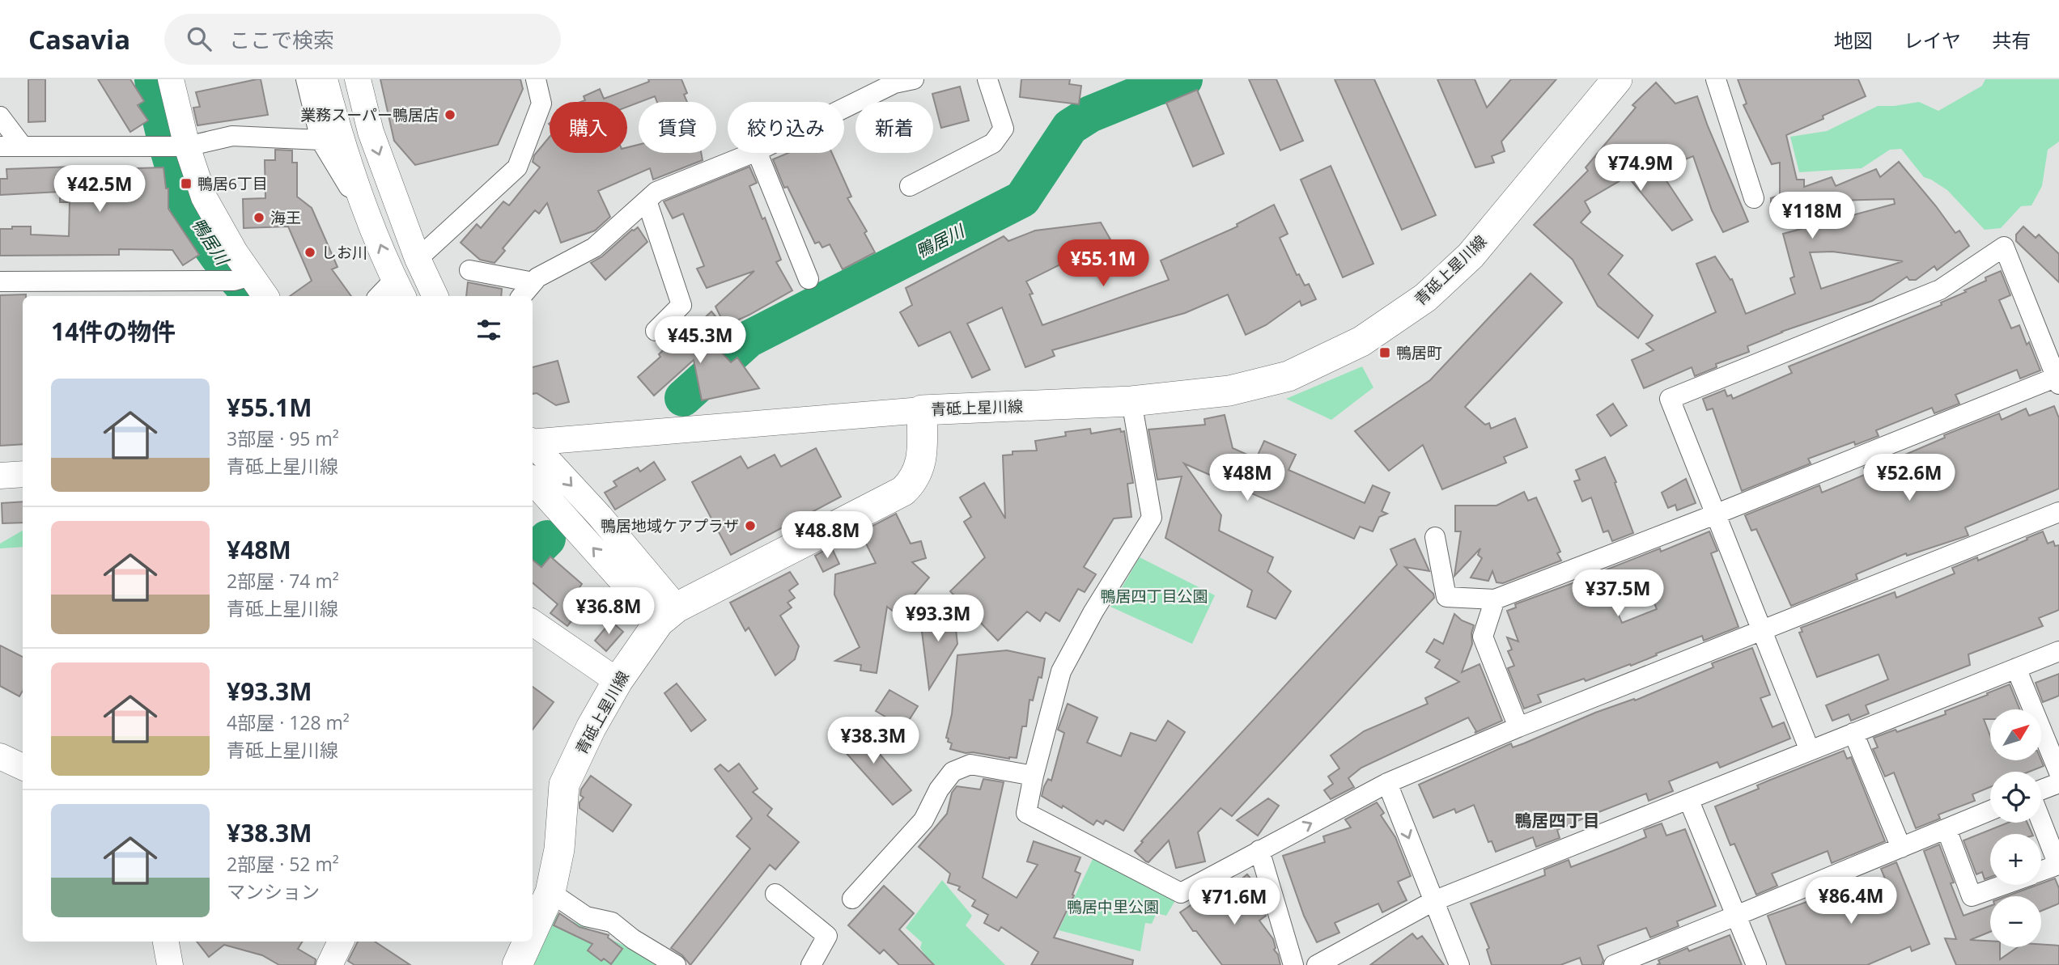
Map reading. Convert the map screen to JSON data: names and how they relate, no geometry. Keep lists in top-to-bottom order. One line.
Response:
{"streets":{"main road":["青砥上星川線"]},"districts":["鴨居四丁目"],"water":["鴨居川"],"parks":["鴨居四丁目公園","鴨居中里公園"],"places":{"other":["業務スーパー鴨居店","海王","しお川","鴨居地域ケアプラザ"],"transit":["鴨居6丁目","鴨居町"]},"north":"top right","page":{"header":"Casavia","search":"ここで検索","nav":["地図","レイヤ","共有"],"chip":["購入","賃貸","絞り込み","新着"],"price":["¥74.9M","¥42.5M","¥118M","¥55.1M","¥45.3M","¥48M","¥52.6M","¥48.8M","¥37.5M","¥36.8M","¥93.3M","¥38.3M","¥86.4M","¥71.6M"],"heading":"14件の物件","list":[{"name":"¥55.1M","note":"3部屋 · 95 m² · 青砥上星川線"},{"name":"¥48M","note":"2部屋 · 74 m² · 青砥上星川線"},{"name":"¥93.3M","note":"4部屋 · 128 m² · 青砥上星川線"},{"name":"¥38.3M","note":"2部屋 · 52 m² · マンション"}],"map_buttons":["+","−"]}}
